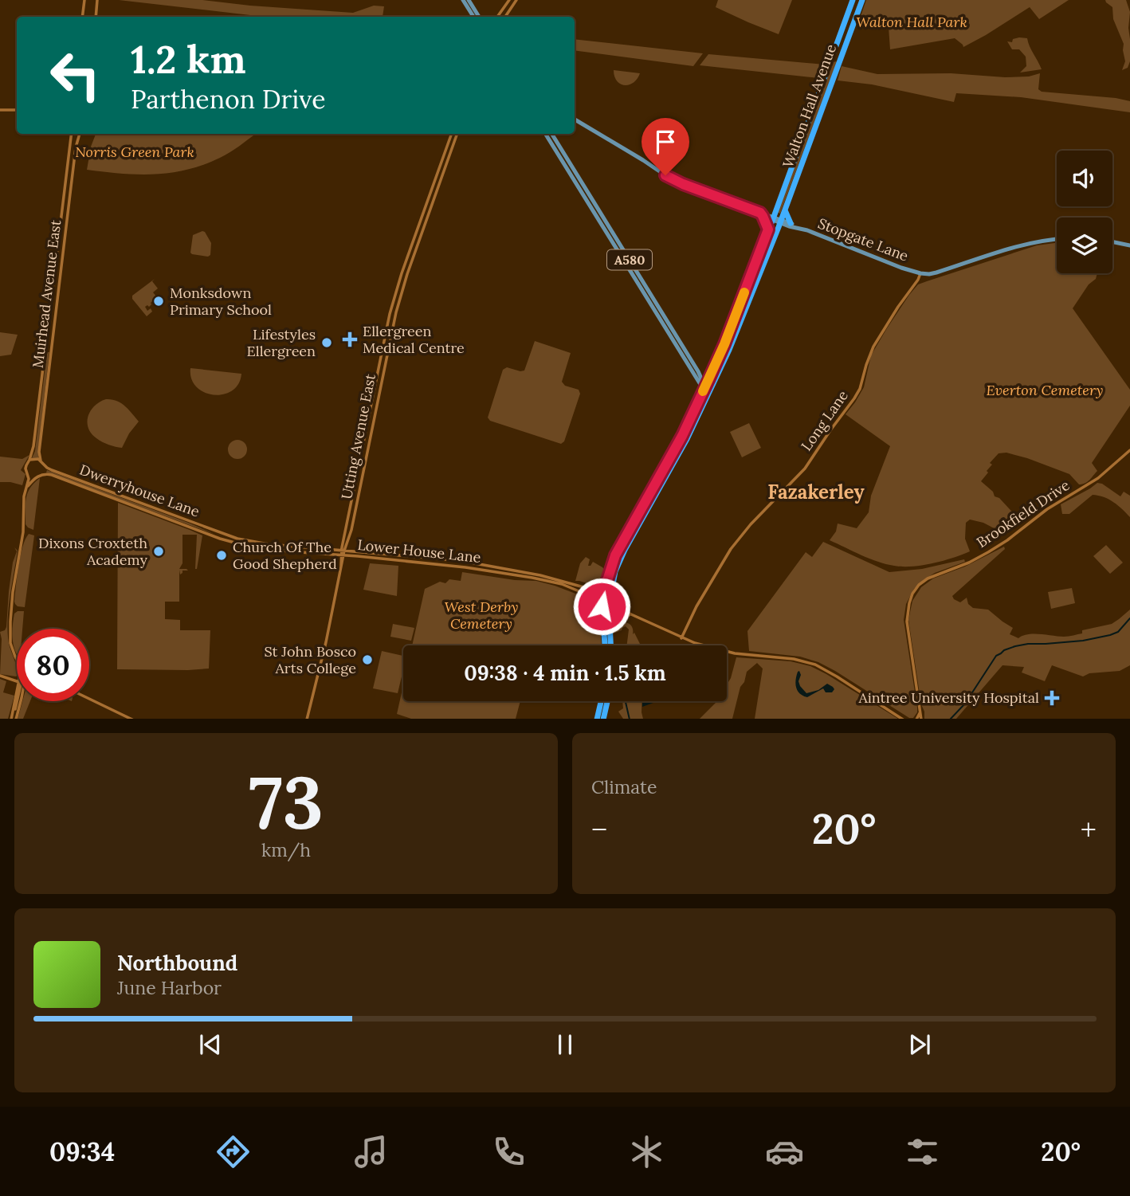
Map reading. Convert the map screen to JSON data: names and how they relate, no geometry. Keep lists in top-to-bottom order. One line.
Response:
{"streets":{"highway":["Walton Hall Avenue"],"main road":["Stopgate Lane","A580"],"street":["Muirhead Avenue East","Long Lane","Utting Avenue East","Dwerryhouse Lane","Brookfield Drive","Lower House Lane"]},"crossings":[["Walton Hall Avenue","Stopgate Lane"],["Walton Hall Avenue","A580"],["Stopgate Lane","Long Lane"],["Muirhead Avenue East","Dwerryhouse Lane"],["Utting Avenue East","Lower House Lane"],["Dwerryhouse Lane","Lower House Lane"]],"districts":["Fazakerley"],"parks":["Walton Hall Park","Norris Green Park","Everton Cemetery","West Derby Cemetery"],"places":{"other":["Monksdown Primary School","Lifestyles Ellergreen","Dixons Croxteth Academy","Church Of The Good Shepherd","St John Bosco Arts College"],"health":["Ellergreen Medical Centre","Aintree University Hospital"]},"page":{"turn":["1.2 km","Parthenon Drive"],"limit":"80","trip":"09:38 · 4 min · 1.5 km","tile":[["73","km/h"],"Climate"],"heat":["−","20°","+"],"song":["Northbound","June Harbor"],"tabs":["09:34","20°"]}}
